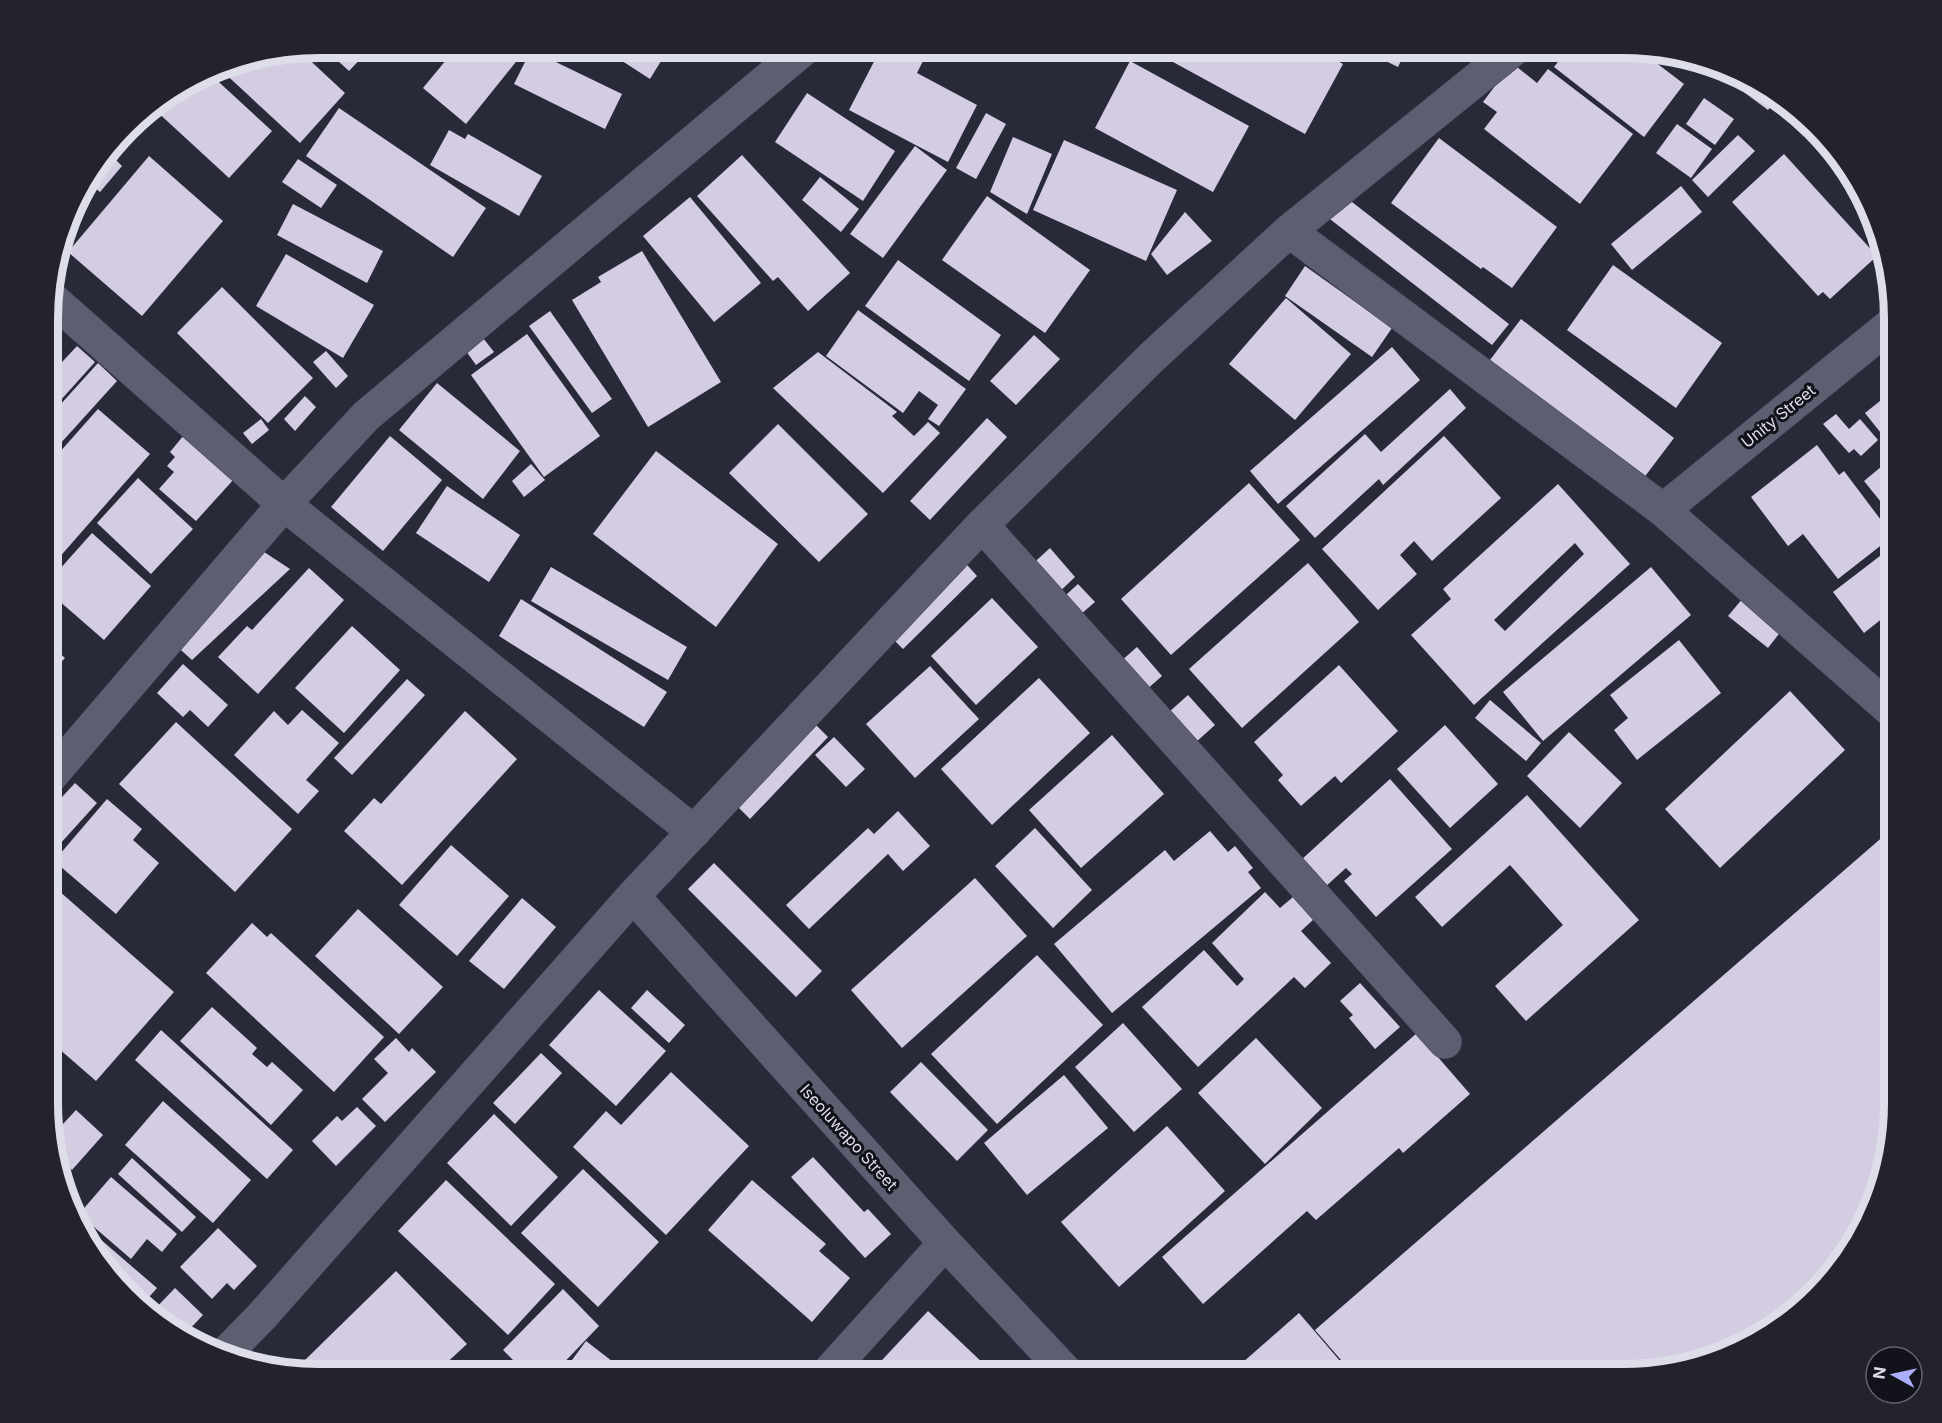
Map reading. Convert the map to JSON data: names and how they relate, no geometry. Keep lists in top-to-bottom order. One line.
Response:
{"streets":{"street":["Unity Street","Iseoluwapo Street"]},"north":"left"}
